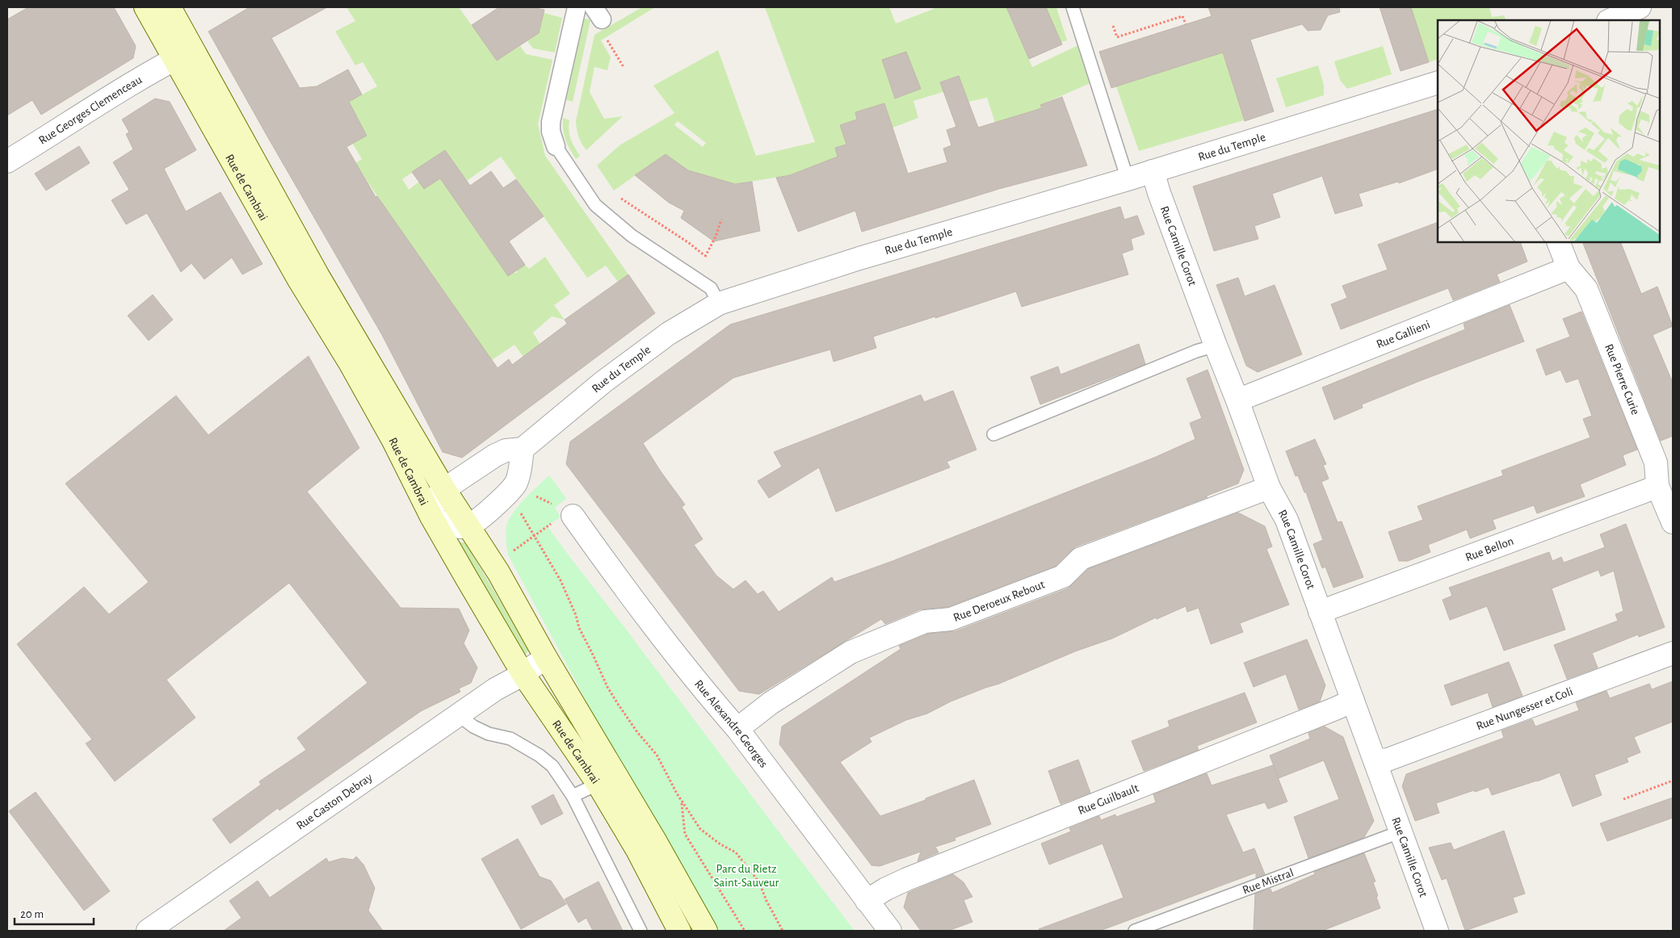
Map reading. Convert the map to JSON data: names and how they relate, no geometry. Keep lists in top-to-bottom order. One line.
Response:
{"streets":{"main road":["Rue de Cambrai"],"street":["Rue Georges Clemenceau","Rue du Temple","Rue Camille Corot","Rue Gallieni","Rue Pierre Curie","Rue Bellon","Rue Deroeux Rebout","Rue Nungesser et Coli","Rue Alexandre Georges","Rue Guilbault","Rue Gaston Debray"],"lane":["Rue Mistral"]},"crossings":[["Rue Georges Clemenceau","Rue de Cambrai"],["Rue du Temple","Rue Camille Corot"],["Rue de Cambrai","Rue Gaston Debray"],["Rue Camille Corot","Rue Gallieni"],["Rue Camille Corot","Rue Bellon"],["Rue Camille Corot","Rue Deroeux Rebout"],["Rue Camille Corot","Rue Nungesser et Coli"],["Rue Camille Corot","Rue Guilbault"],["Rue Camille Corot","Rue Mistral"],["Rue Gallieni","Rue Pierre Curie"],["Rue Pierre Curie","Rue Bellon"],["Rue Deroeux Rebout","Rue Alexandre Georges"],["Rue Alexandre Georges","Rue Guilbault"]],"parks":["Parc du Rietz Saint-Sauveur"],"scale_bar":"20 m"}
